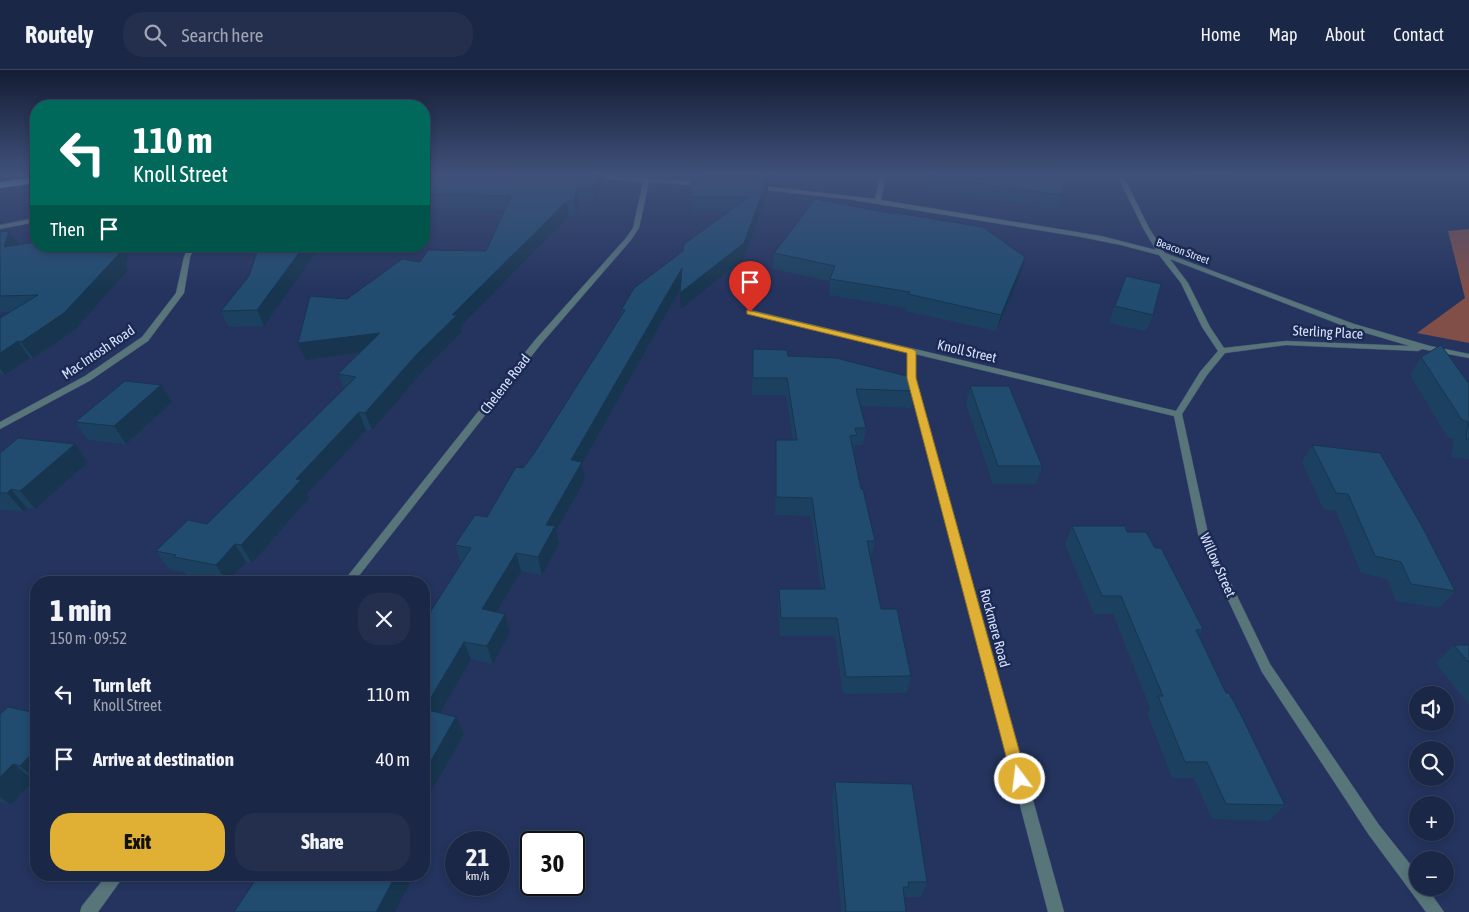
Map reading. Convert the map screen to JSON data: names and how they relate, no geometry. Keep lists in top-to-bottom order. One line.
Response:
{"streets":{"street":["Beacon Street","Sterling Place","Knoll Street","Mac Intosh Road","Chelene Road","Willow Street","Rockmere Road"]},"crossings":[["Beacon Street","Sterling Place"],["Knoll Street","Willow Street"],["Knoll Street","Rockmere Road"]],"page":{"header":"Routely","search":"Search here","nav":["Home","Map","About","Contact"],"turn":["110 m","Knoll Street"],"then":"Then","heading":["1 min","150 m · 09:52"],"list":[{"name":"Turn left","note":"Knoll Street","value":"110 m"},{"name":"Arrive at destination","value":"40 m"}],"map_buttons":["+","−"],"buttons":["Exit","Share"],"speed":"21 km/h","limit":"30"}}
